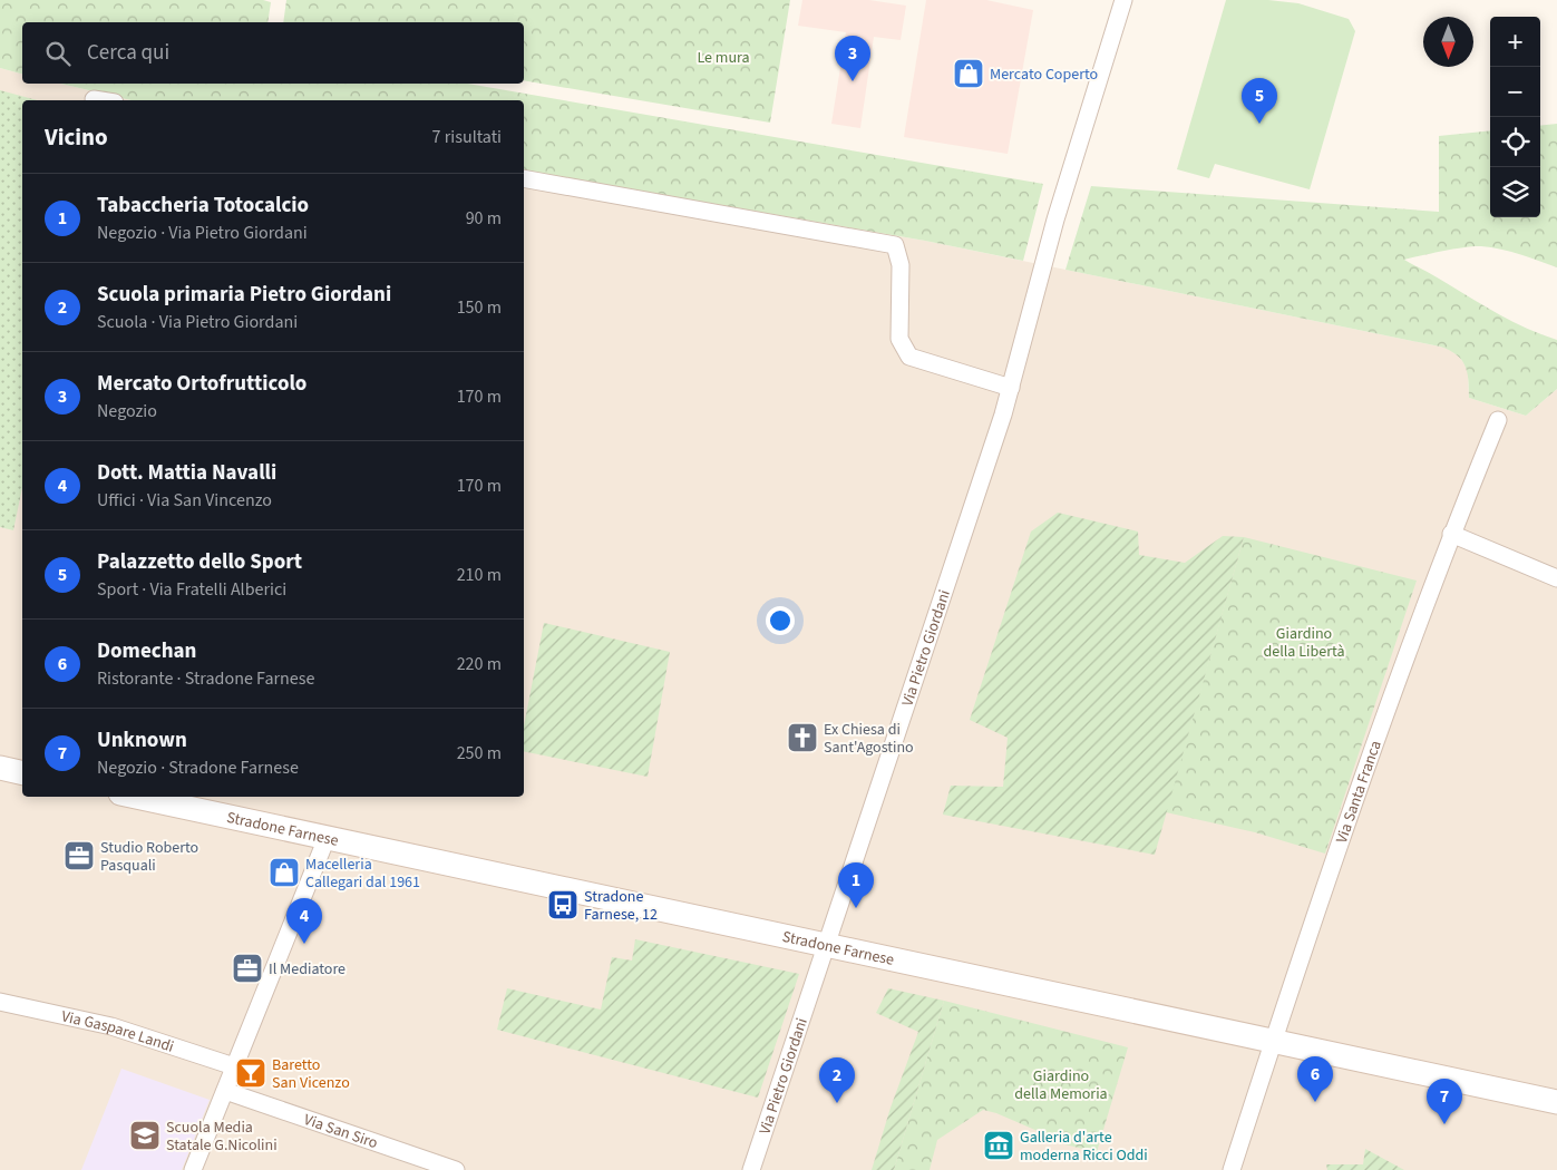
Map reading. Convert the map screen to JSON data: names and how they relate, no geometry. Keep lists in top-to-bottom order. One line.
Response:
{"streets":{"street":["Via Pietro Giordani","Via Santa Franca","Stradone Farnese","Via Gaspare Landi","Via San Siro"]},"crossings":[["Via Pietro Giordani","Stradone Farnese"],["Via Santa Franca","Stradone Farnese"]],"parks":["Le mura","Giardino della Libertà","Giardino della Memoria"],"places":{"shop":["Mercato Coperto","Macelleria Callegari dal 1961"],"church":["Ex Chiesa di Sant'Agostino"],"office":["Studio Roberto Pasquali","Il Mediatore"],"bus stop":["Stradone Farnese, 12"],"bar":["Baretto San Vicenzo"],"school or university":["Scuola Media Statale G.Nicolini"],"museum":["Galleria d'arte moderna Ricci Oddi"]},"north":"bottom","page":{"map_buttons":["+","−"],"search":"Cerca qui","pins":["3","5","1","4","6","2","7"],"heading":["Vicino","7 risultati"],"list":[{"mark":"1","name":"Tabaccheria Totocalcio","note":"Negozio · Via Pietro Giordani","value":"90 m"},{"mark":"2","name":"Scuola primaria Pietro Giordani","note":"Scuola · Via Pietro Giordani","value":"150 m"},{"mark":"3","name":"Mercato Ortofrutticolo","note":"Negozio","value":"170 m"},{"mark":"4","name":"Dott. Mattia Navalli","note":"Uffici · Via San Vincenzo","value":"170 m"},{"mark":"5","name":"Palazzetto dello Sport","note":"Sport · Via Fratelli Alberici","value":"210 m"},{"mark":"6","name":"Domechan","note":"Ristorante · Stradone Farnese","value":"220 m"},{"mark":"7","name":"Unknown","note":"Negozio · Stradone Farnese","value":"250 m"}]}}
